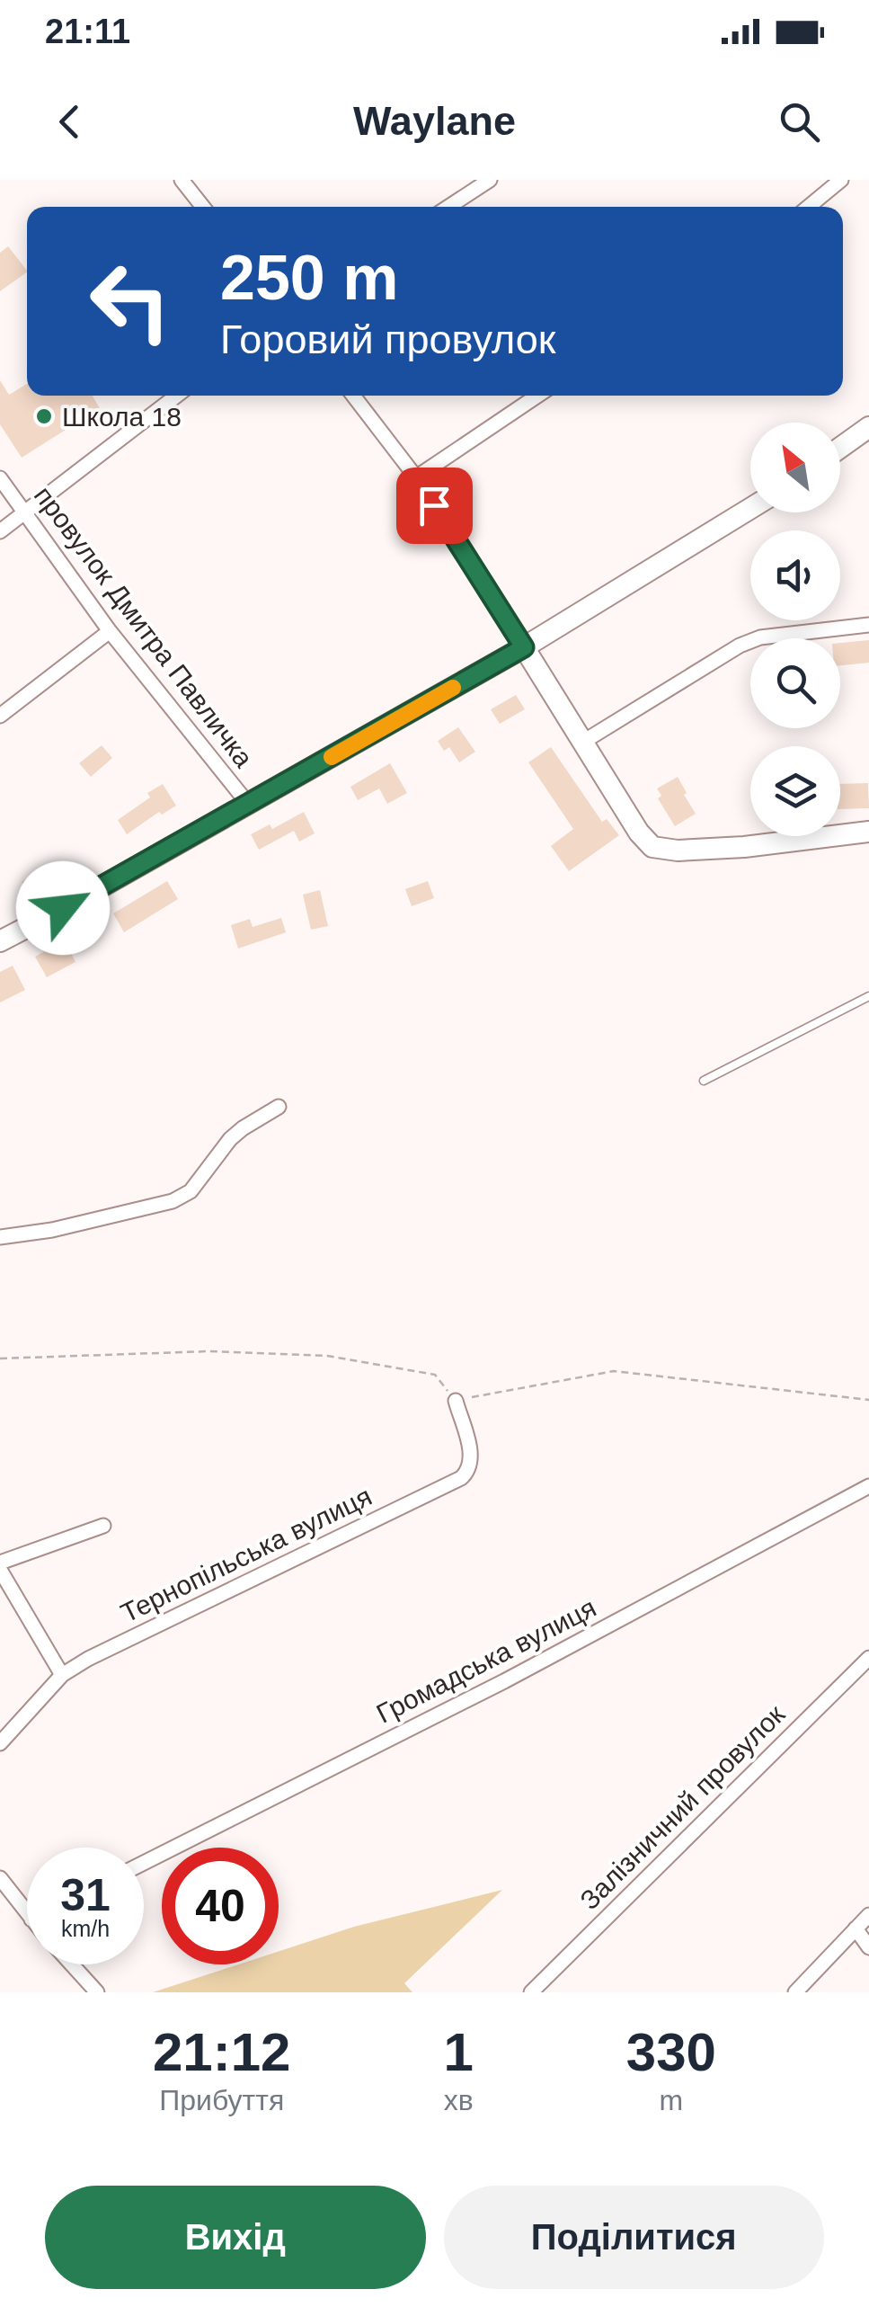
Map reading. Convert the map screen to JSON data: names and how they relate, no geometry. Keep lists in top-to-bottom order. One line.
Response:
{"streets":{"street":["провулок Дмитра Павличка","Тернопільська вулиця","Громадська вулиця","Залізничний провулок"]},"places":["Школа 18"],"north":"top left","page":{"status":"21:11","header":"Waylane","turn":["250 m","Горовий провулок"],"speed":"31 km/h","limit":"40","eta":["21:12","Прибуття","1","хв","330","m"],"buttons":["Вихід","Поділитися"]}}
